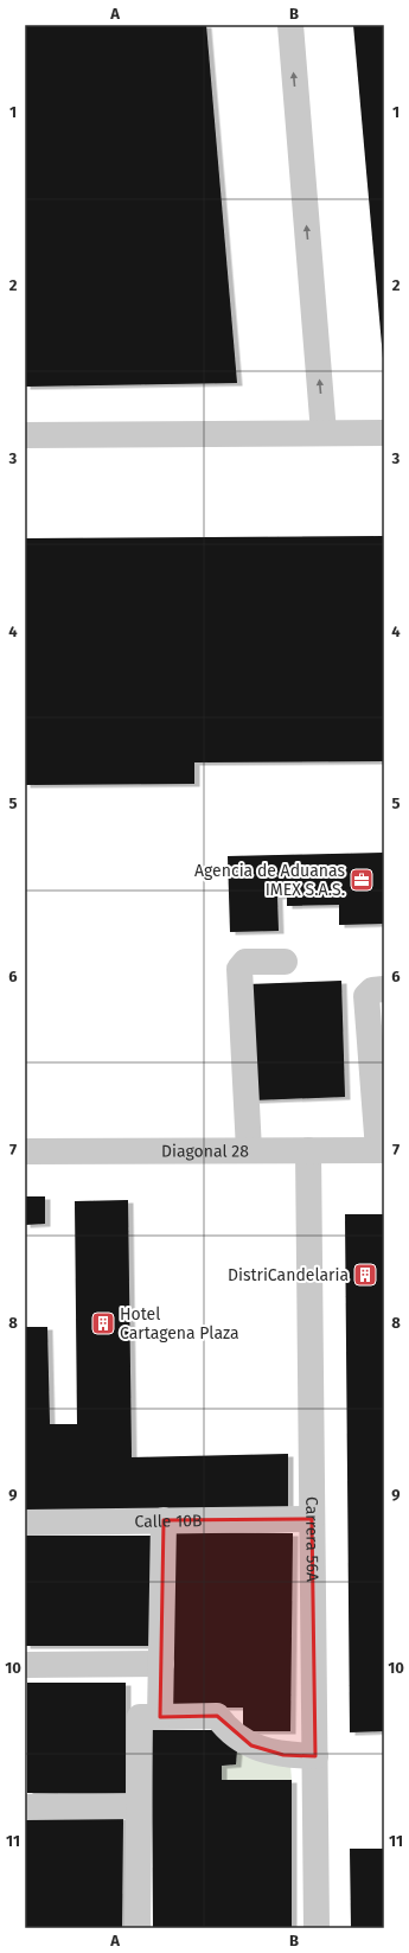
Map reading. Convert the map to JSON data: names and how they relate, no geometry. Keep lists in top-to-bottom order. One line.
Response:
{"streets":{"street":["Diagonal 28","Calle 10B","Carrera 56A"]},"crossings":[["Diagonal 28","Carrera 56A"],["Calle 10B","Carrera 56A"]],"places":{"office":["Agencia de Aduanas IMEX S.A.S."],"building":["DistriCandelaria","Hotel Cartagena Plaza"]},"grid":{"columns":["A","B"],"rows":["1","2","3","4","5","6","7","8","9","10","11"]}}
